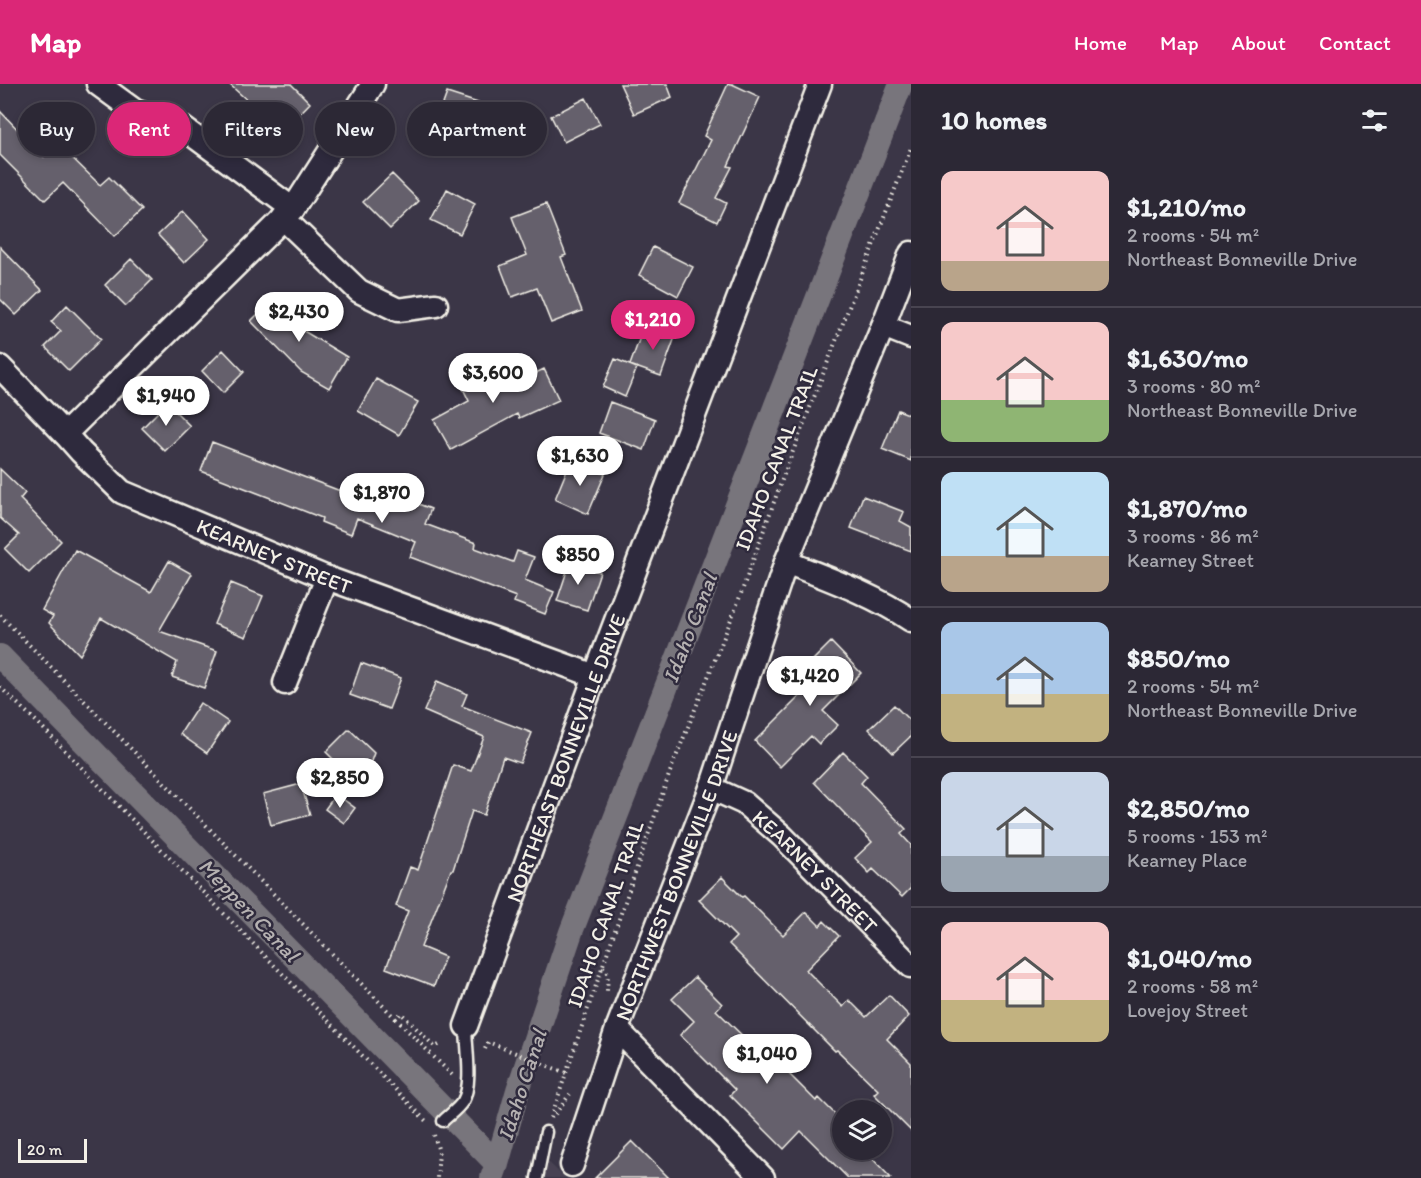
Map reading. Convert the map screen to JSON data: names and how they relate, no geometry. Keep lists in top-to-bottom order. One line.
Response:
{"streets":{"street":["KEARNEY STREET","NORTHEAST BONNEVILLE DRIVE","NORTHWEST BONNEVILLE DRIVE"],"path":["IDAHO CANAL TRAIL"]},"crossings":[["KEARNEY STREET","NORTHEAST BONNEVILLE DRIVE"],["KEARNEY STREET","NORTHWEST BONNEVILLE DRIVE"]],"water":["Idaho Canal","Meppen Canal"],"scale_bar":"20 m","page":{"header":"Map","nav":["Home","Map","About","Contact"],"heading":"10 homes","chip":["Buy","Rent","Filters","New","Apartment"],"list":[{"name":"$1,210/mo","note":"2 rooms · 54 m² · Northeast Bonneville Drive"},{"name":"$1,630/mo","note":"3 rooms · 80 m² · Northeast Bonneville Drive"},{"name":"$1,870/mo","note":"3 rooms · 86 m² · Kearney Street"},{"name":"$850/mo","note":"2 rooms · 54 m² · Northeast Bonneville Drive"},{"name":"$2,850/mo","note":"5 rooms · 153 m² · Kearney Place"},{"name":"$1,040/mo","note":"2 rooms · 58 m² · Lovejoy Street"}],"price":["$2,430","$1,210","$3,600","$1,940","$1,630","$1,870","$850","$1,420","$2,850","$1,040"],"scale":"20 m"}}
